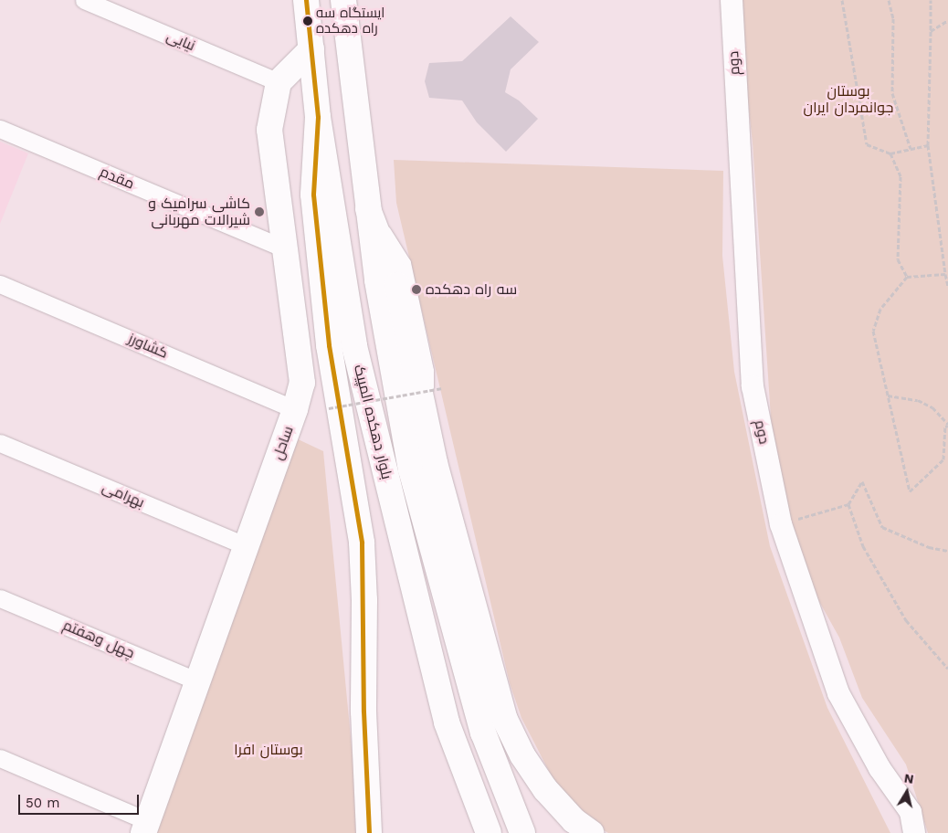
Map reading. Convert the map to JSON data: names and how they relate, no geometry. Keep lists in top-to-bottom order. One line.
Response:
{"streets":{"main road":["بلوار دهکده المپیک","ساحل"],"street":["نیایی","دوم","مقدم","کشاورز","بهرامی","چهل وهفتم"]},"crossings":[["نیایی","ساحل"],["مقدم","ساحل"],["کشاورز","ساحل"],["ساحل","بهرامی"],["ساحل","چهل وهفتم"]],"parks":["بوستان جوانمردان ایران","بوستان افرا"],"places":["ایستگاه سه راه دهکده","کاشی سرامیک و شیرالات مهربانی","سه راه دهکده"],"scale_bar":"50 m","north":"top"}
